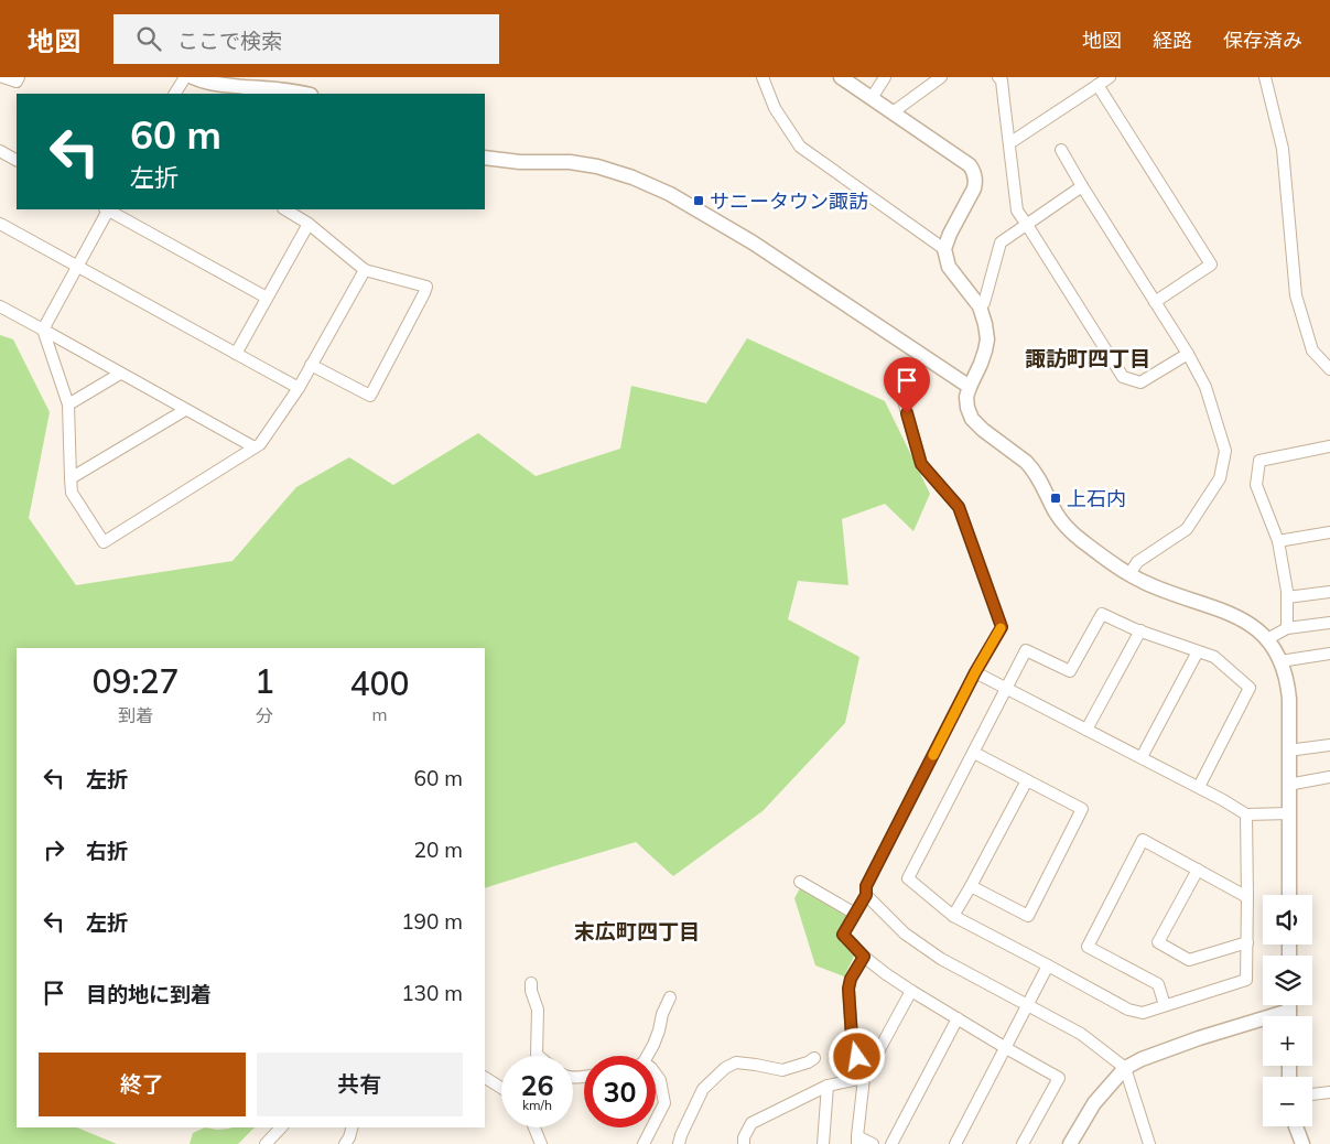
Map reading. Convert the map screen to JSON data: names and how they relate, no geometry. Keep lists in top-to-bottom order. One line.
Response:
{"districts":["諏訪町四丁目","末広町四丁目"],"places":{"transit":["サニータウン諏訪","上石内"]},"page":{"header":"地図","search":"ここで検索","nav":["地図","経路","保存済み"],"turn":["60 m","左折"],"eta":["09:27","到着","1","分","400","m"],"list":[{"name":"左折","value":"60 m"},{"name":"右折","value":"20 m"},{"name":"左折","value":"190 m"},{"name":"目的地に到着","value":"130 m"}],"map_buttons":["+","−"],"buttons":["終了","共有"],"speed":"26 km/h","limit":"30"}}
